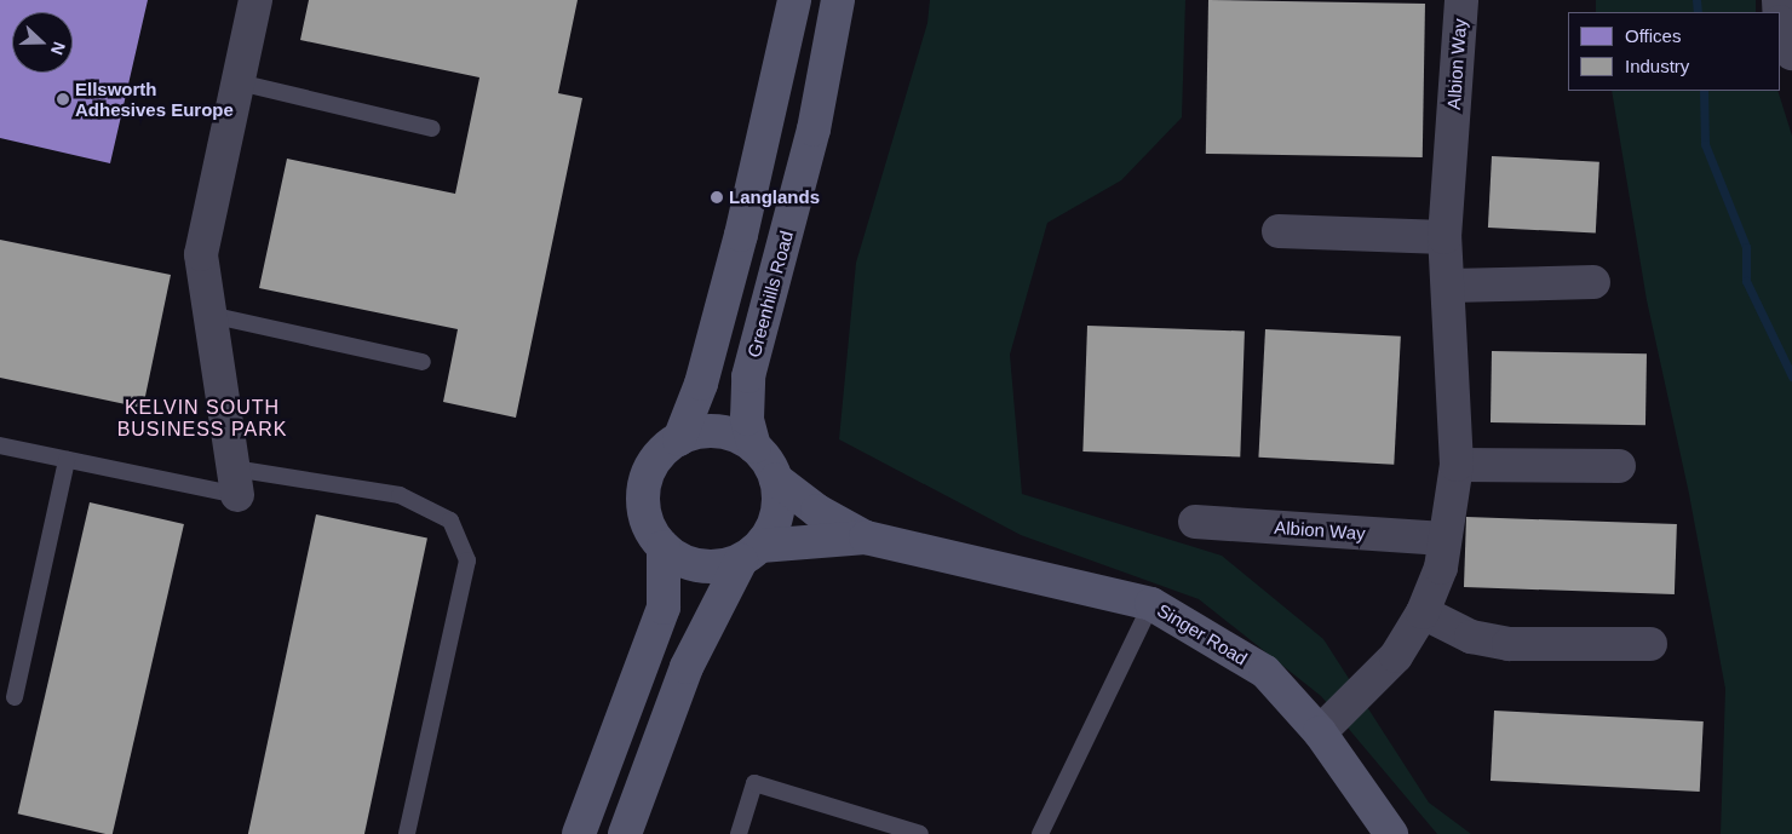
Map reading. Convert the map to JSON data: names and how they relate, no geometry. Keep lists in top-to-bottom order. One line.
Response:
{"streets":{"street":["Albion Way","Greenhills Road","Singer Road"]},"crossings":[["Albion Way","Singer Road"],["Greenhills Road","Singer Road"]],"districts":["KELVIN SOUTH BUSINESS PARK"],"places":["Ellsworth Adhesives Europe","Langlands"],"legend":["Offices","Industry"],"north":"right"}
